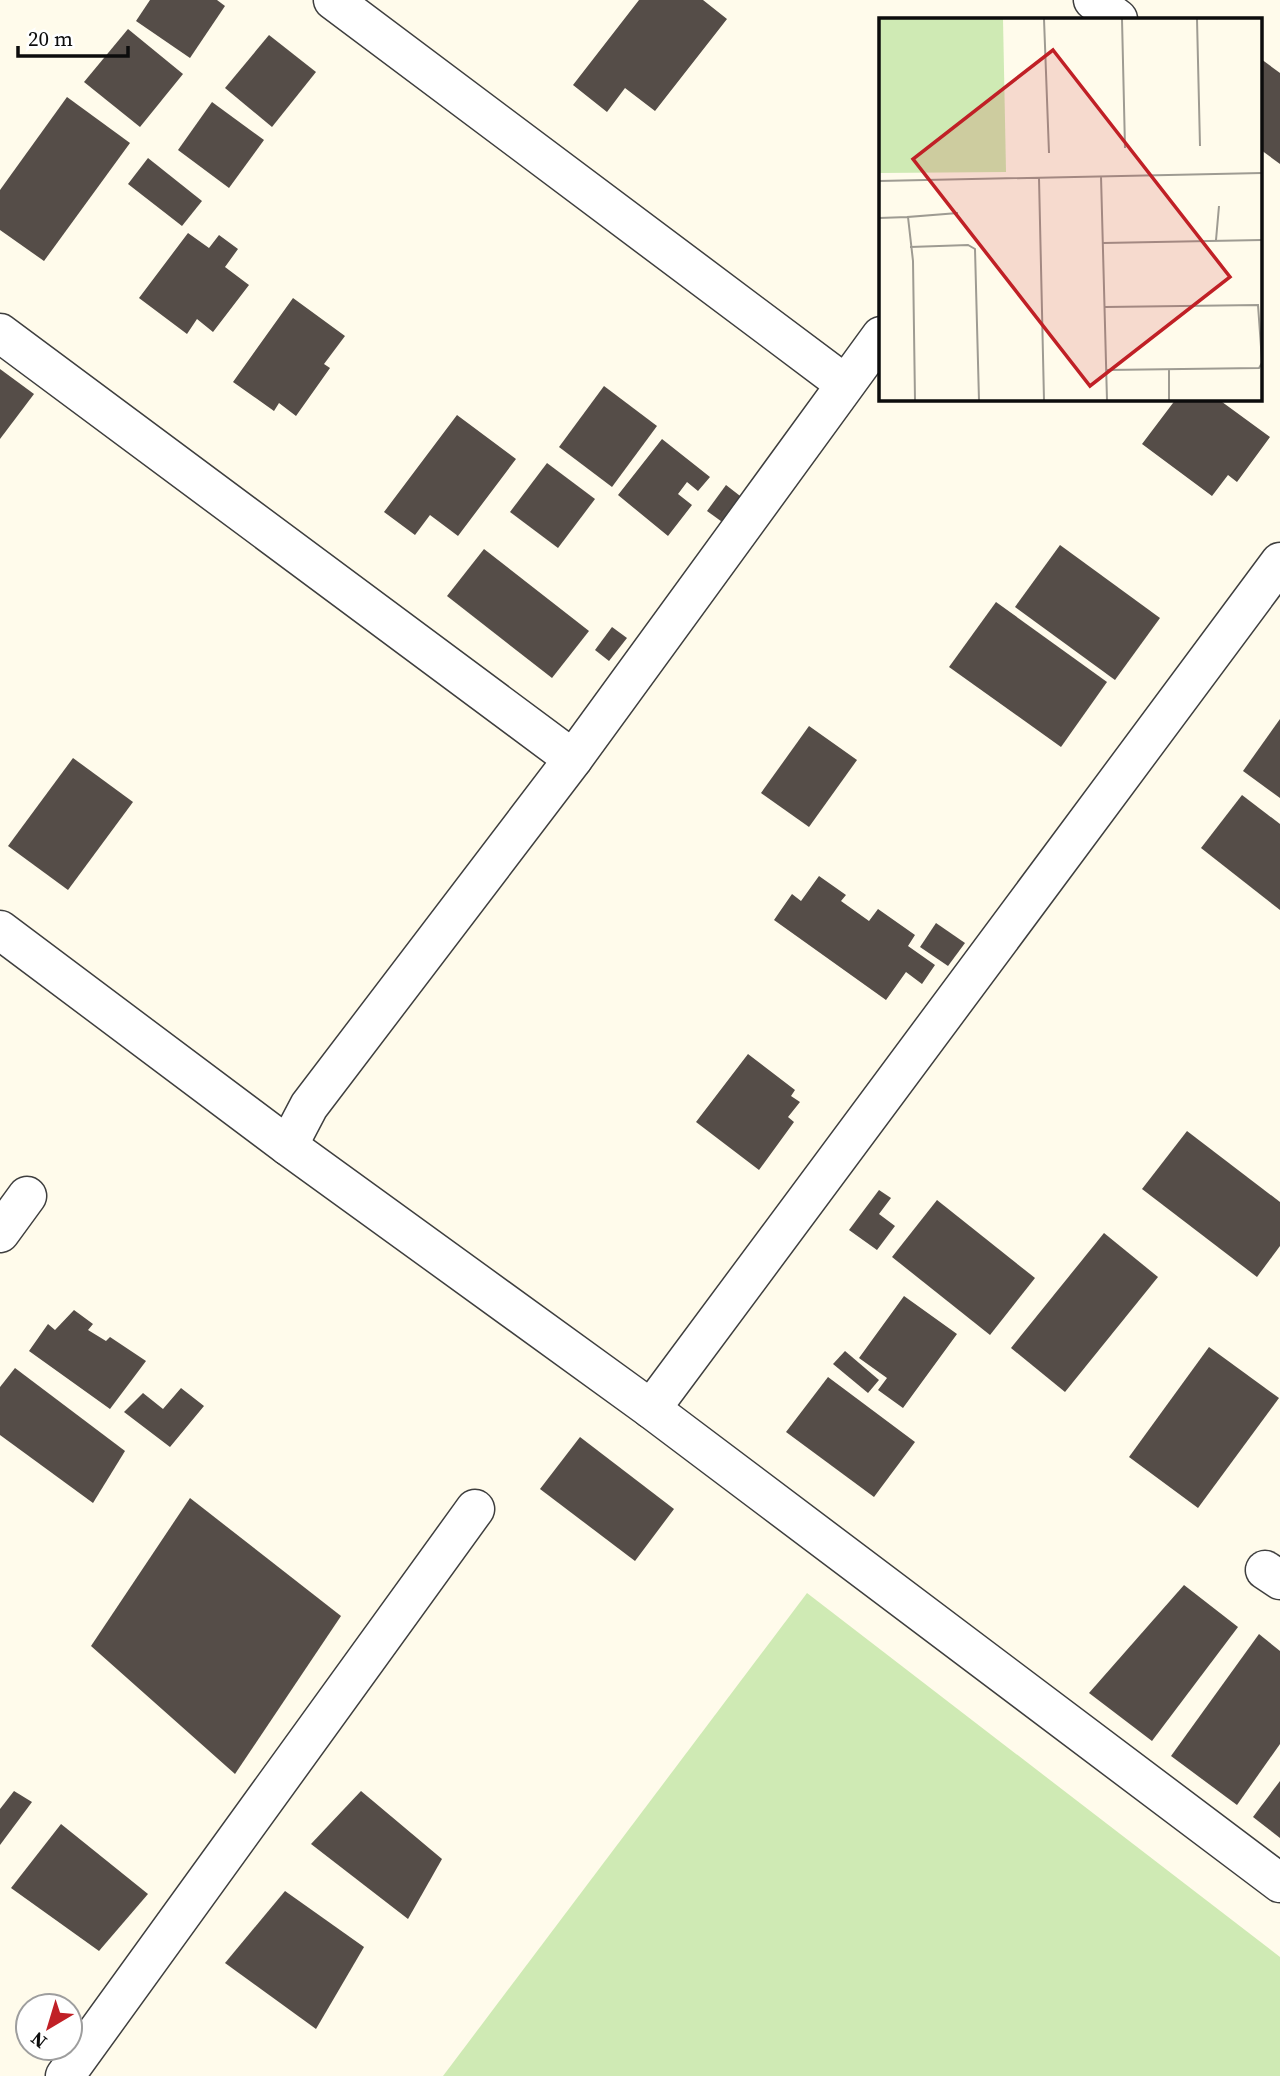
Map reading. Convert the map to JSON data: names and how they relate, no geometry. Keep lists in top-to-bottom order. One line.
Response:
{"scale_bar":"20 m","north":"bottom left"}
